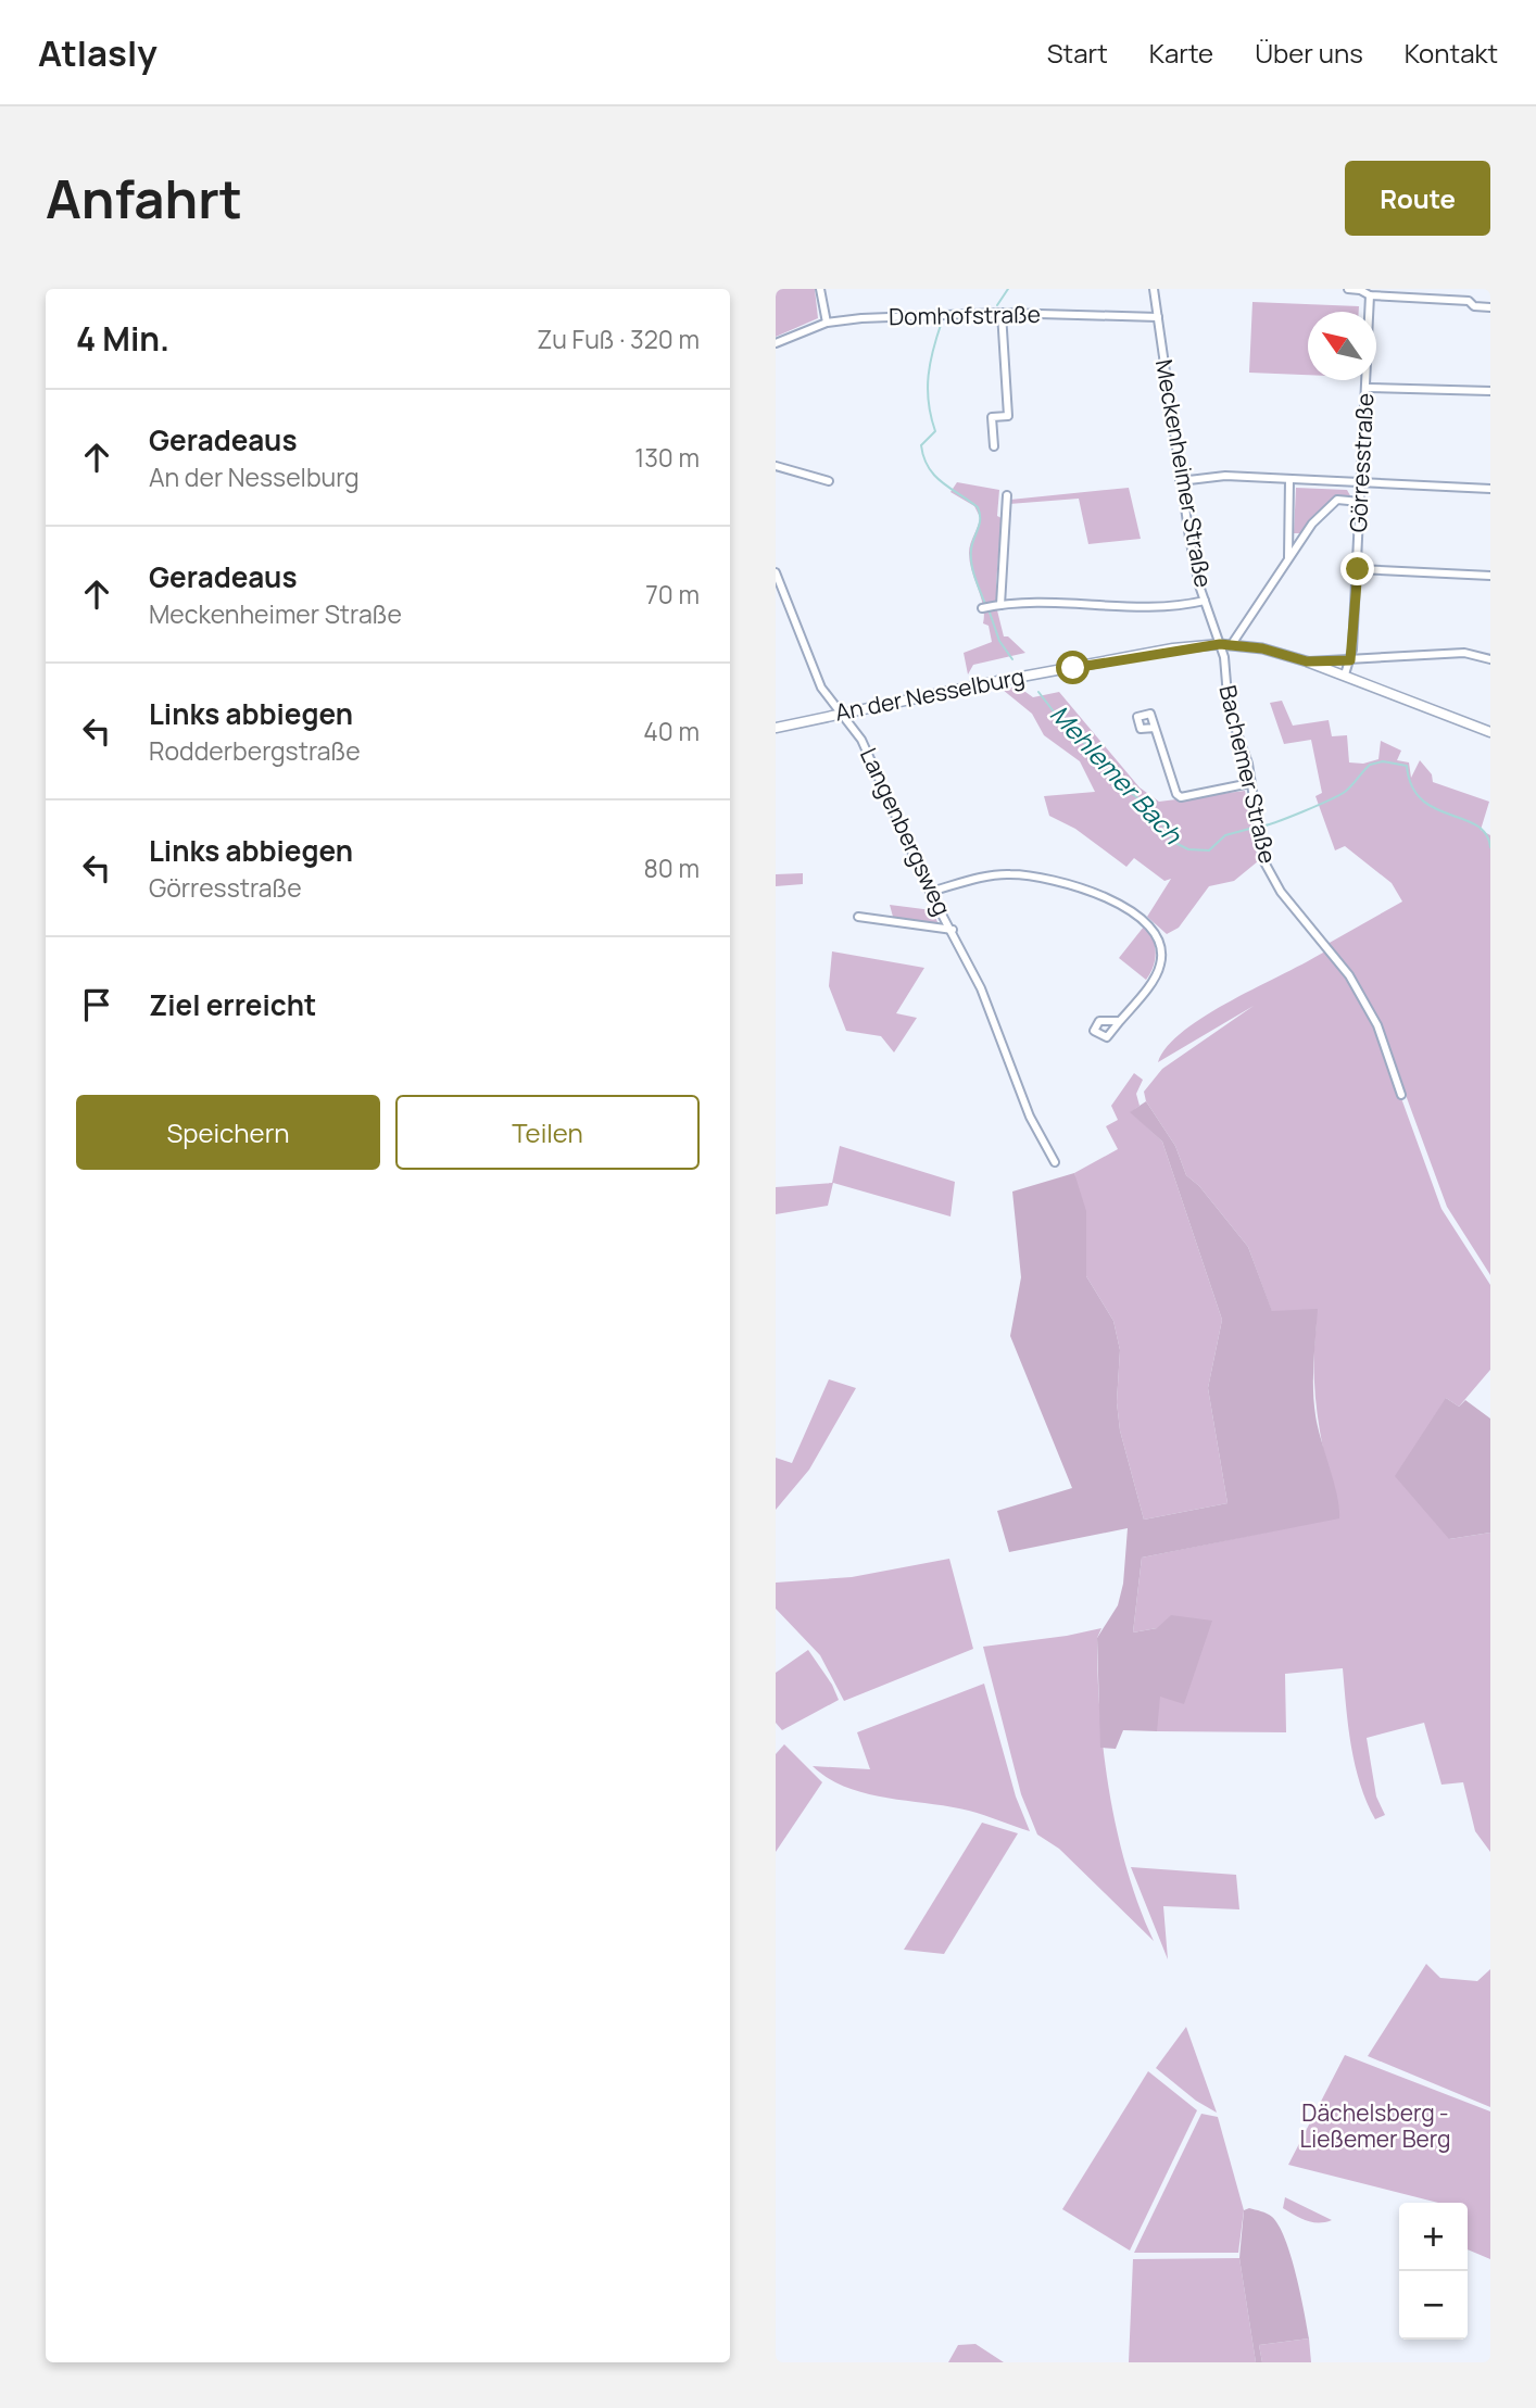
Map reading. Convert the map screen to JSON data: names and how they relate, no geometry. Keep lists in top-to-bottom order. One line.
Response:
{"streets":{"street":["Domhofstraße","Görresstraße","Meckenheimer Straße","An der Nesselburg","Bachemer Straße","Langenbergsweg"]},"crossings":[["Domhofstraße","Meckenheimer Straße"],["Meckenheimer Straße","An der Nesselburg"],["Meckenheimer Straße","Bachemer Straße"],["An der Nesselburg","Bachemer Straße"],["An der Nesselburg","Langenbergsweg"]],"water":["Mehlemer Bach"],"parks":["Dächelsberg - Ließemer Berg"],"north":"top left","page":{"header":"Atlasly","nav":["Start","Karte","Über uns","Kontakt"],"buttons":["Route",["Speichern","Teilen"]],"title":"Anfahrt","heading":["4 Min.","Zu Fuß · 320 m"],"list":[["Geradeaus","An der Nesselburg","130 m"],["Geradeaus","Meckenheimer Straße","70 m"],["Links abbiegen","Rodderbergstraße","40 m"],["Links abbiegen","Görresstraße","80 m"],"Ziel erreicht"],"map_buttons":["+","−"]}}
